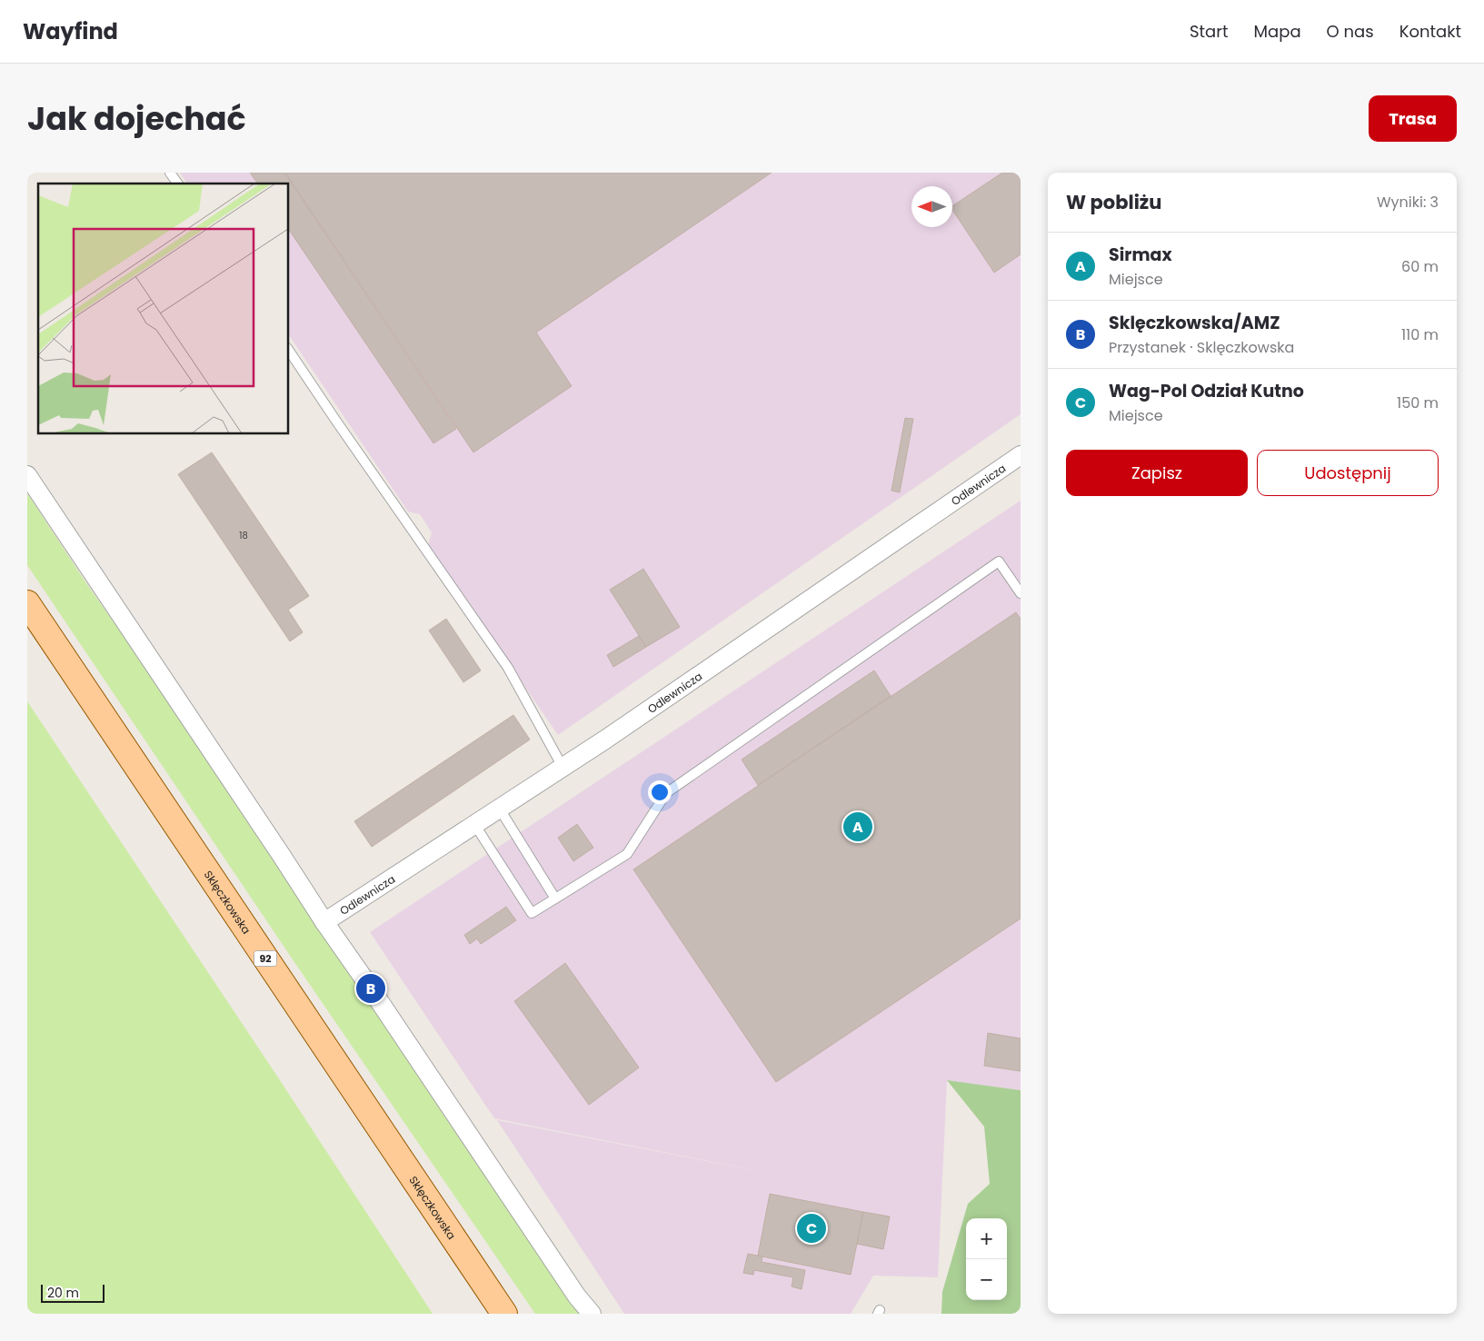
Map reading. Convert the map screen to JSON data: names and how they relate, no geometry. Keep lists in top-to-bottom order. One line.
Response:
{"streets":{"main road":["Sklęczkowska","92"],"street":["Odlewnicza"]},"house_numbers":["18"],"scale_bar":"20 m","north":"left","page":{"header":"Wayfind","nav":["Start","Mapa","O nas","Kontakt"],"title":"Jak dojechać","buttons":["Trasa",["Zapisz","Udostępnij"]],"heading":["W pobliżu","Wyniki: 3"],"list":[{"mark":"A","name":"Sirmax","note":"Miejsce","value":"60 m"},{"mark":"B","name":"Sklęczkowska/AMZ","note":"Przystanek · Sklęczkowska","value":"110 m"},{"mark":"C","name":"Wag-Pol Odział Kutno","note":"Miejsce","value":"150 m"}],"pins":["A","B","C"],"map_buttons":["+","−"],"scale":"20 m"}}
